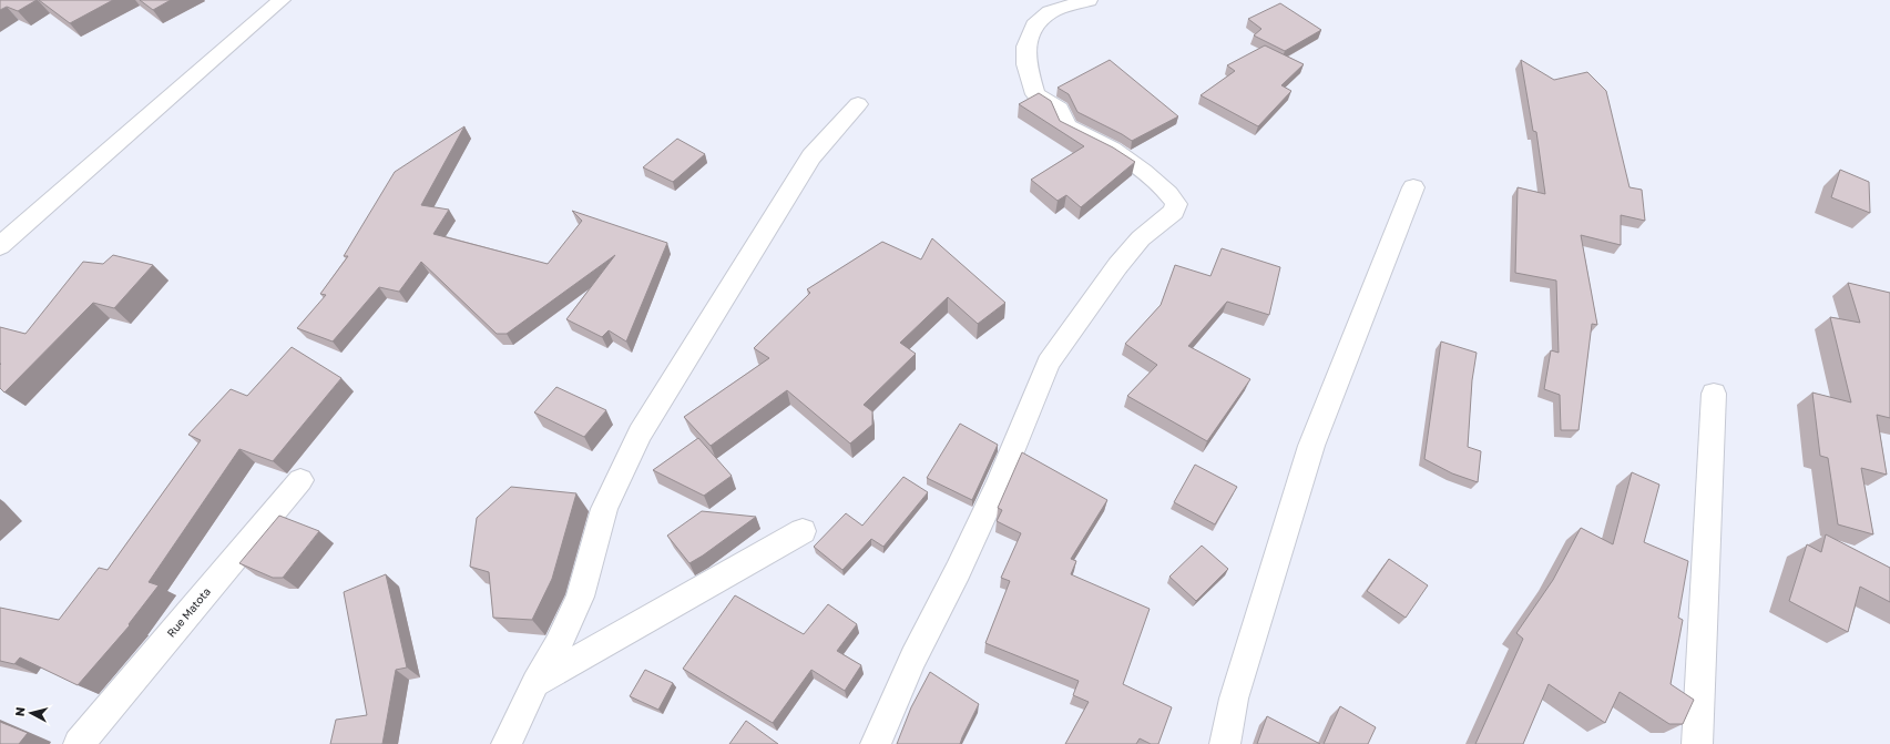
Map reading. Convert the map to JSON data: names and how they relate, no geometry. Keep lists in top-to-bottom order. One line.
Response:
{"streets":{"street":["Rue Matota"]},"north":"left"}
